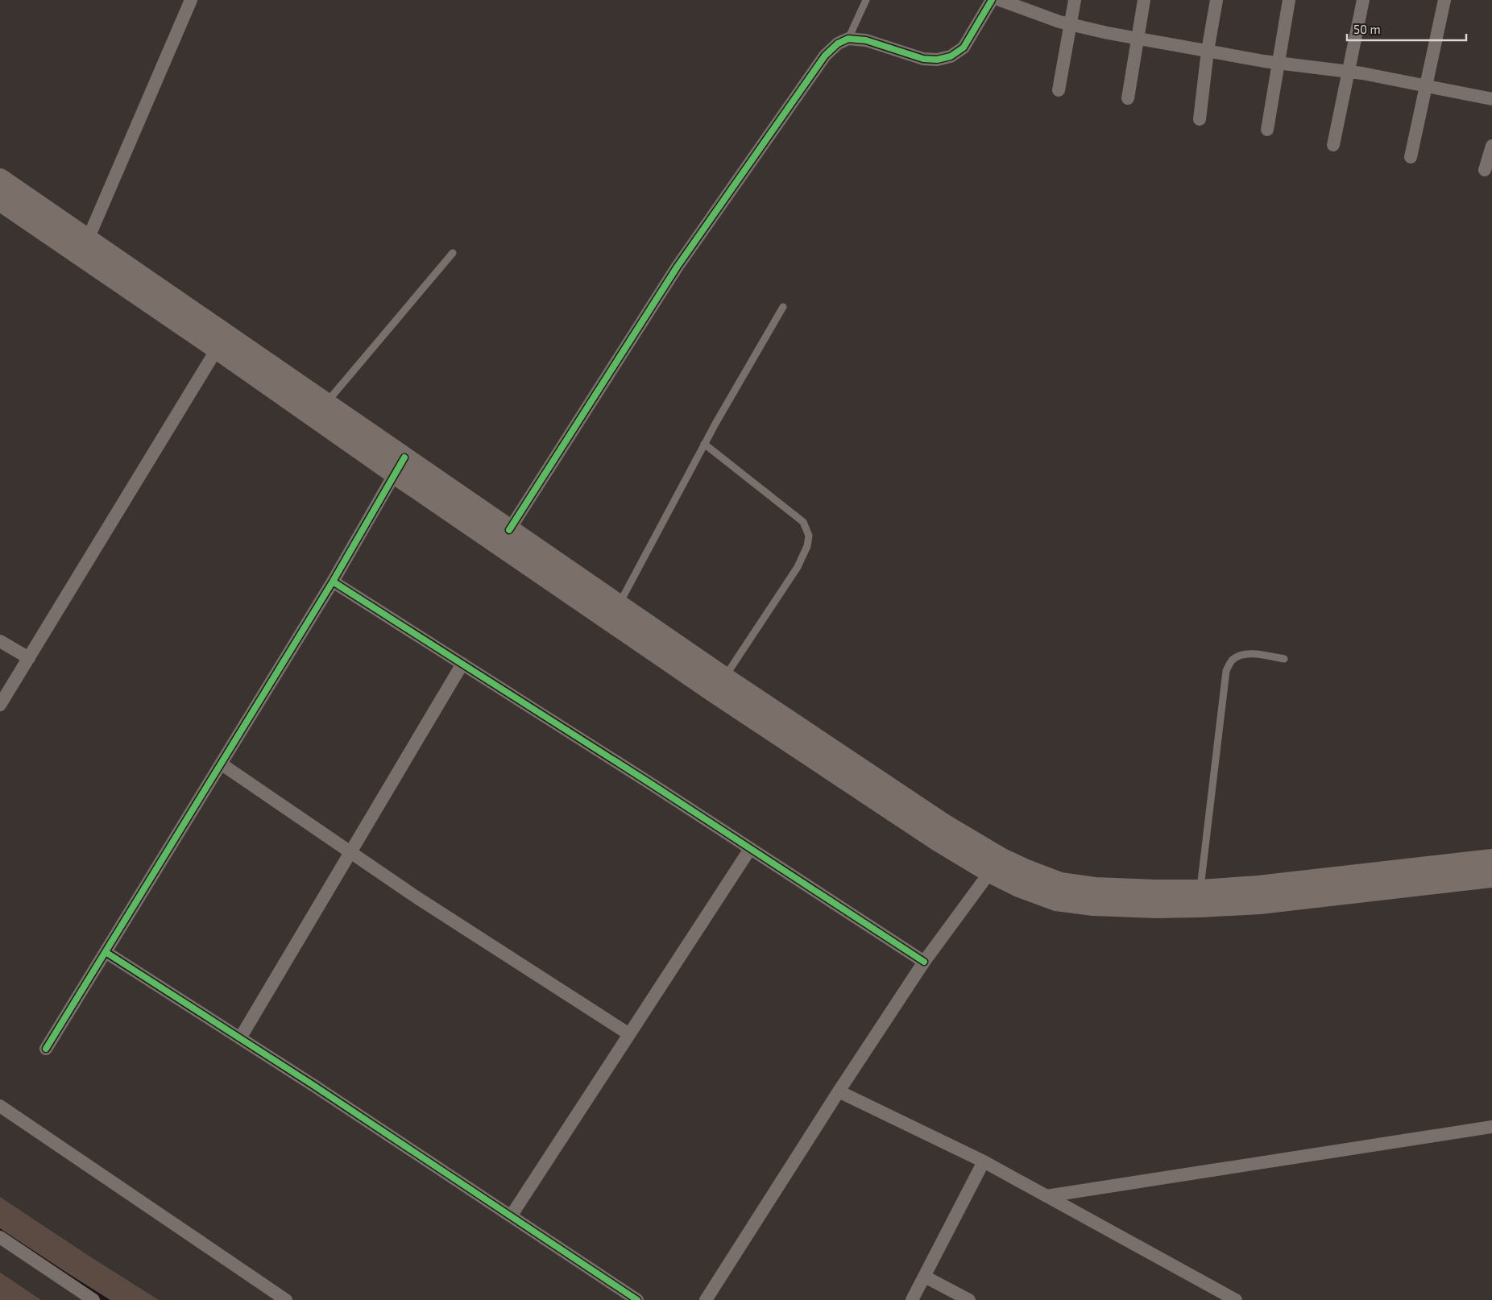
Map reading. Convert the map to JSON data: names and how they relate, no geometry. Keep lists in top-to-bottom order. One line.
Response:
{"scale_bar":"50 m"}
